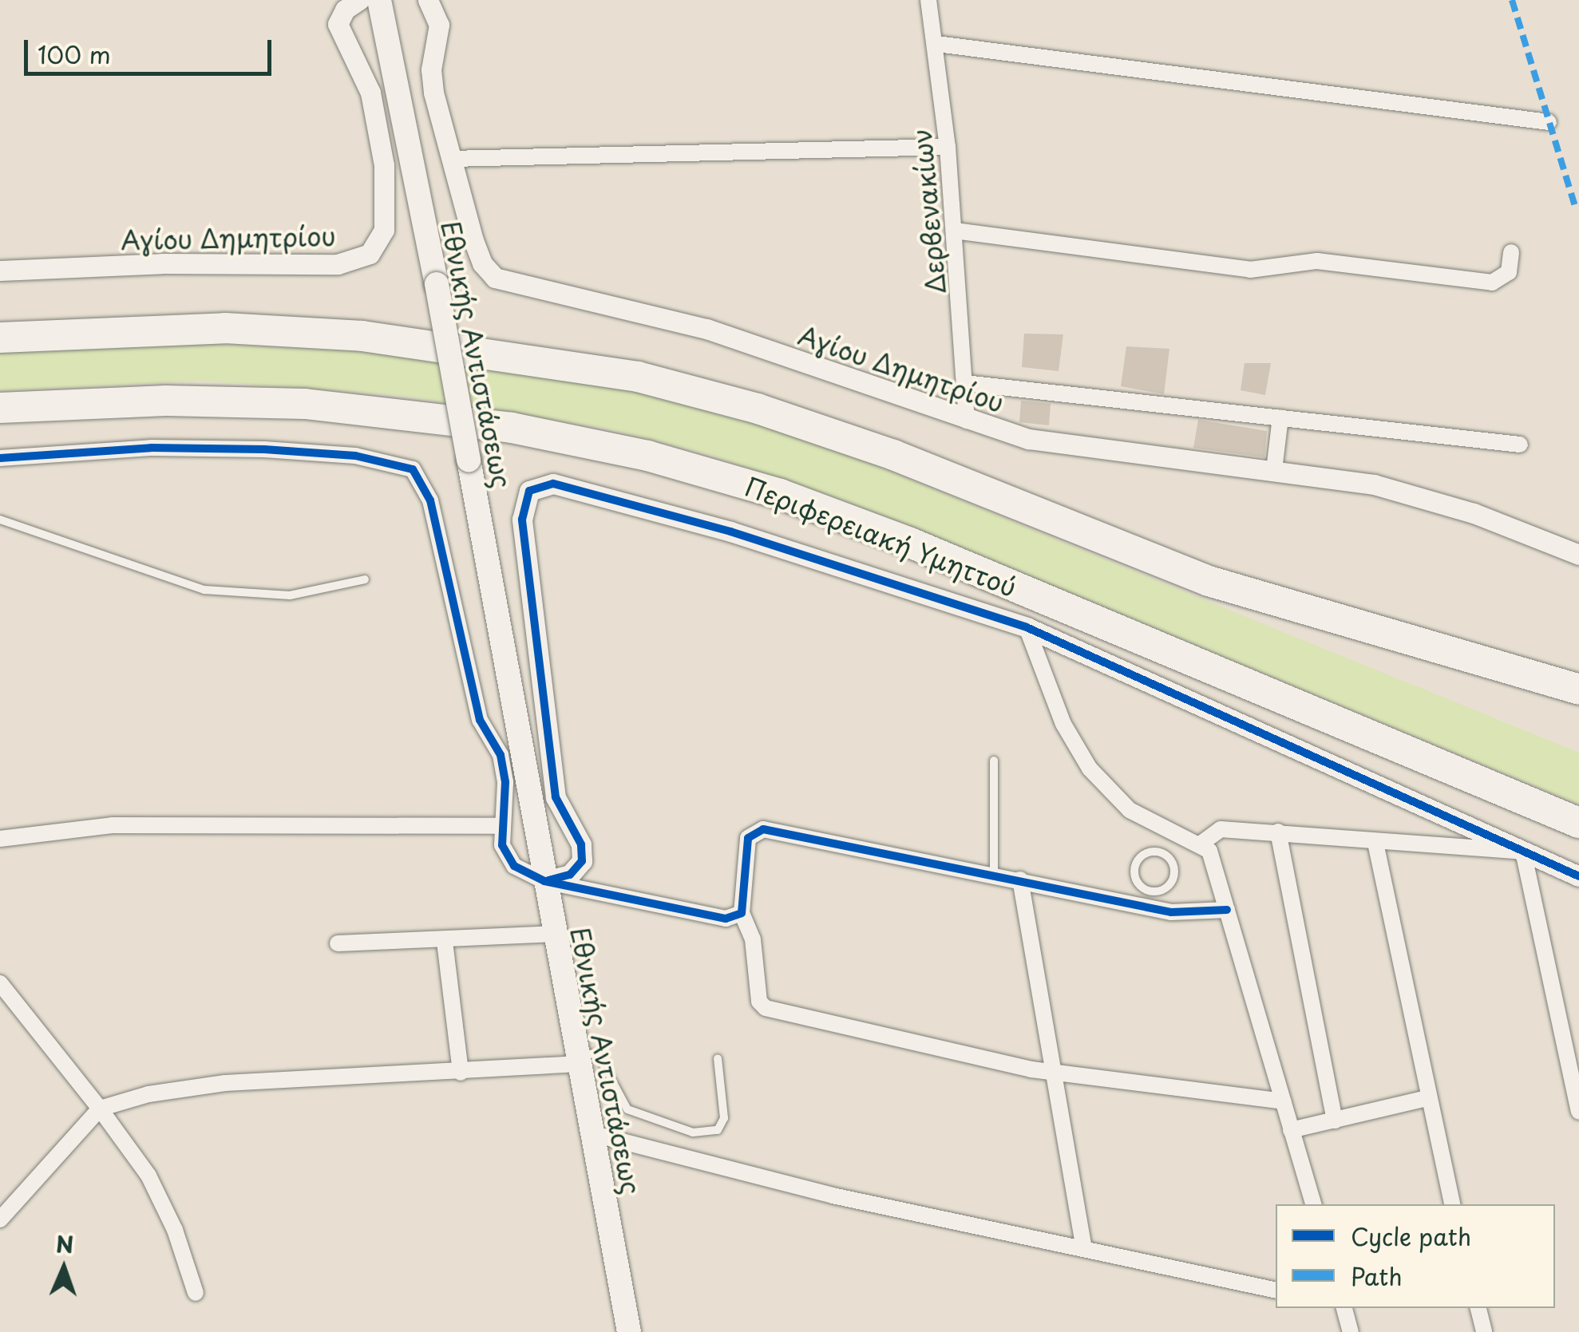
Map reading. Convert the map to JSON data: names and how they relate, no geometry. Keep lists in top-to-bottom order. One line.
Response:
{"streets":{"highway":["Περιφερειακή Υμηττού"],"main road":["Εθνικής Αντιστάσεως"],"street":["Δερβενακίων","Αγίου Δημητρίου"]},"crossings":[["Δερβενακίων","Αγίου Δημητρίου"]],"legend":["Cycle path","Path"],"scale_bar":"100 m","north":"top"}
